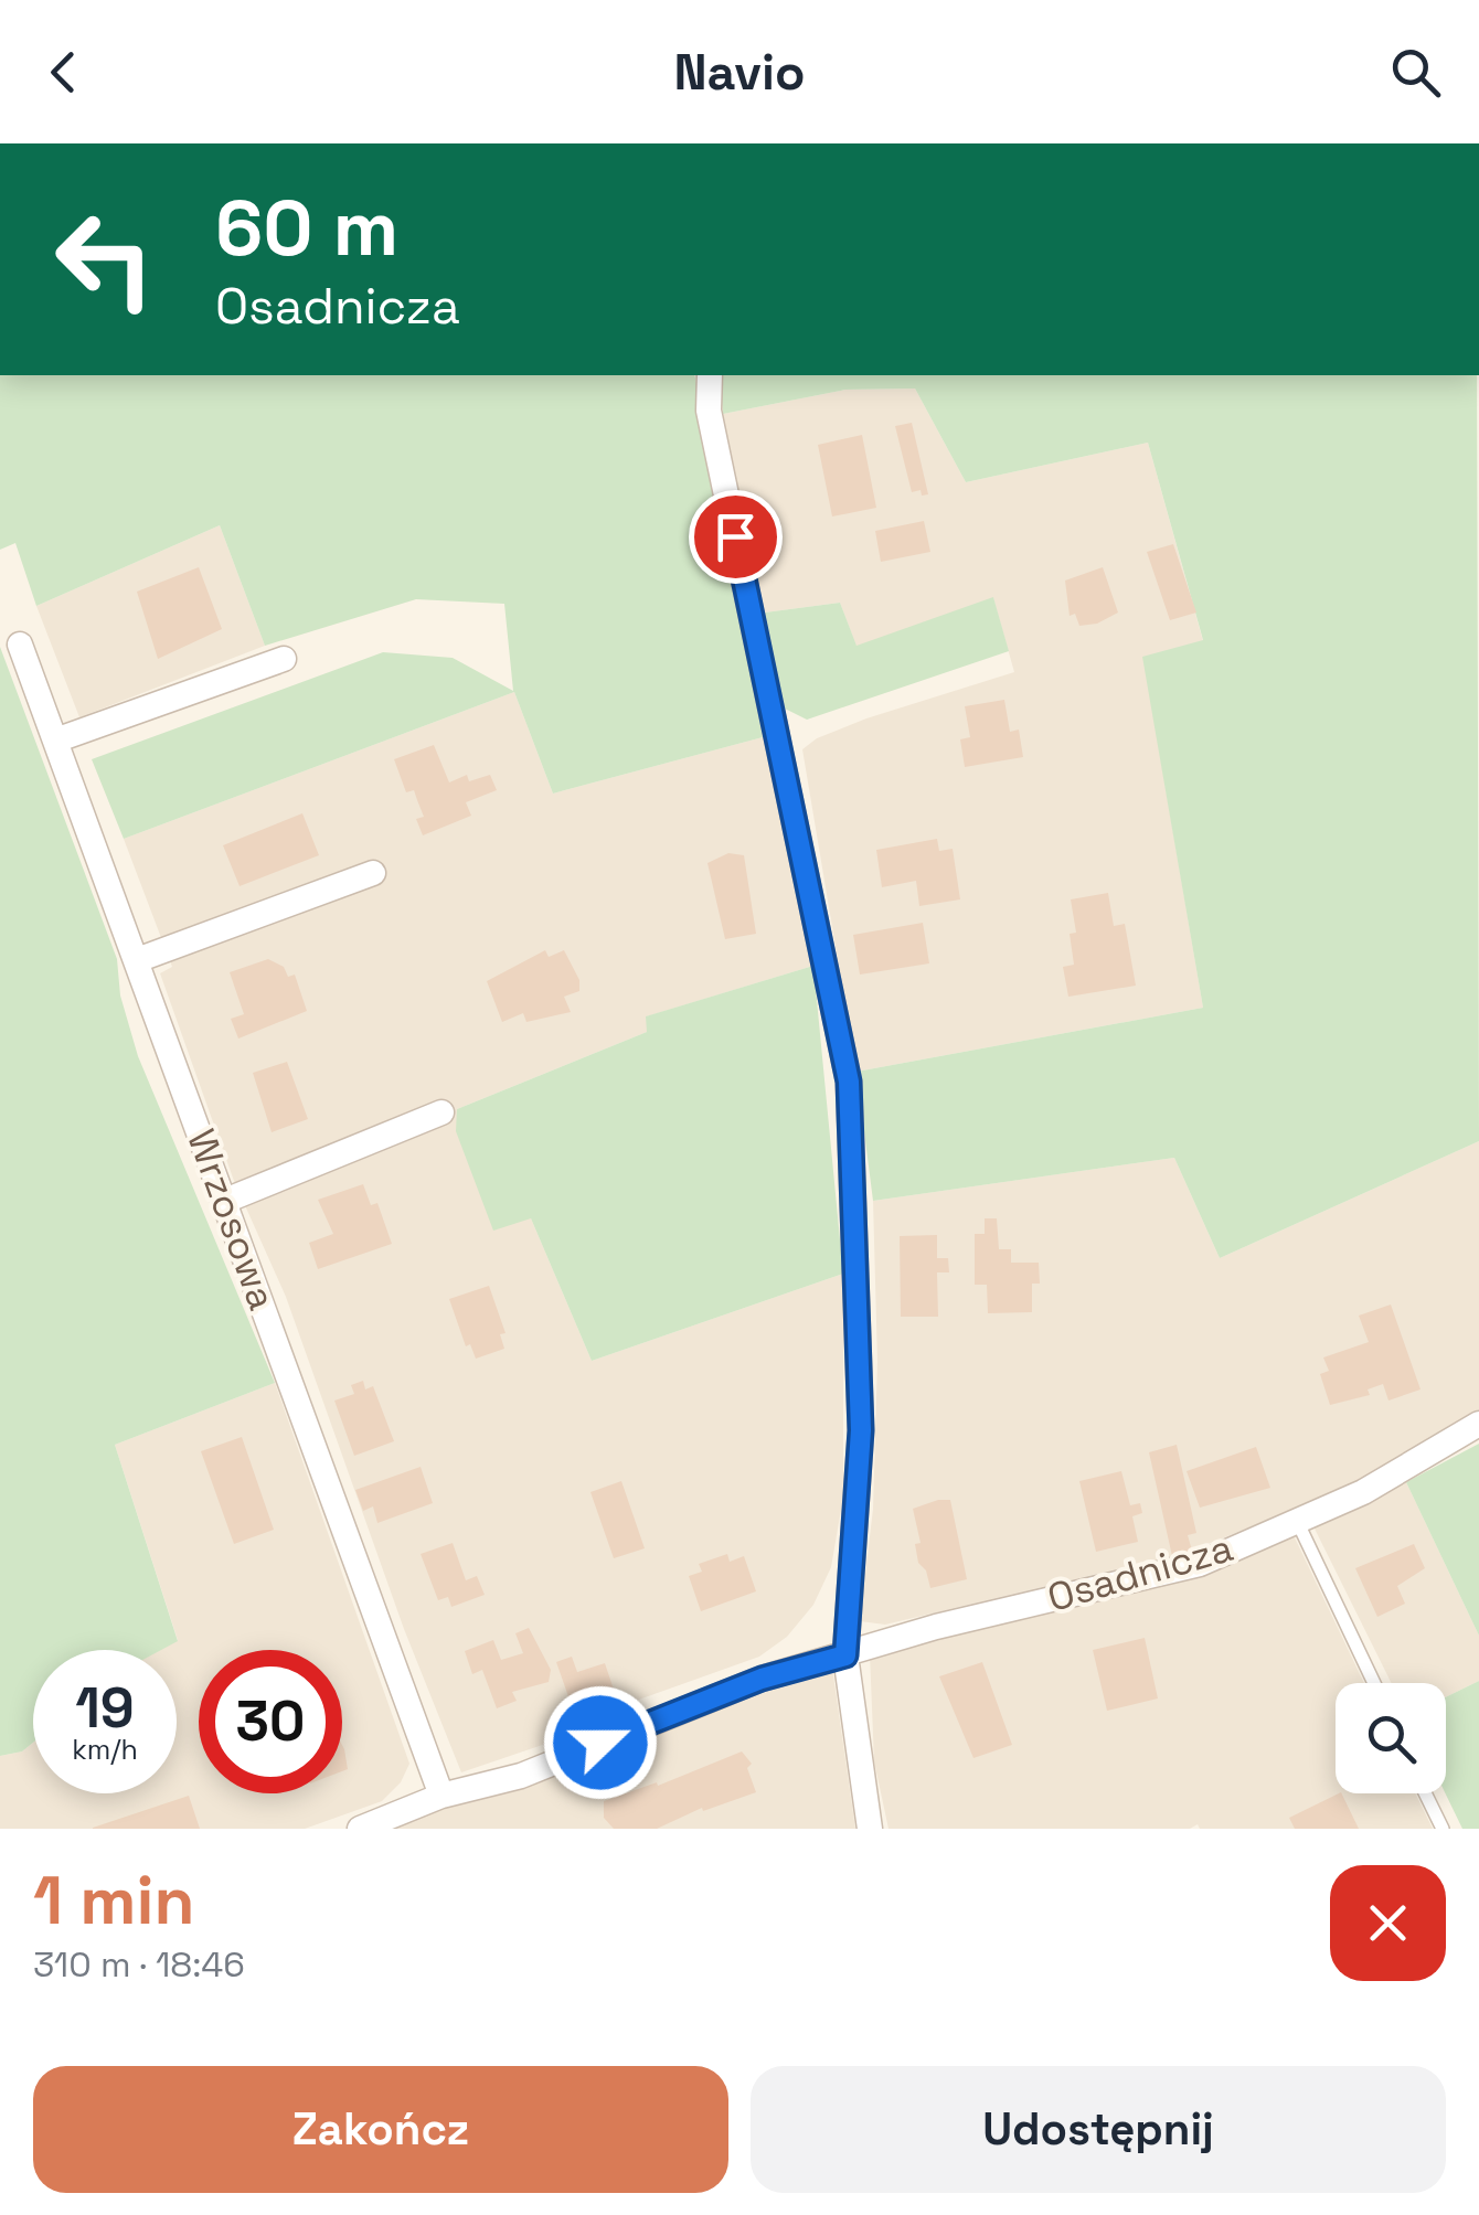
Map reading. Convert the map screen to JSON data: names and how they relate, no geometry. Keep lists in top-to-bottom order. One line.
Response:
{"streets":{"street":["Wrzosowa","Osadnicza"]},"crossings":[["Wrzosowa","Osadnicza"]],"page":{"header":"Navio","turn":["60 m","Osadnicza"],"speed":"19 km/h","limit":"30","heading":["1 min","310 m · 18:46"],"buttons":["Zakończ","Udostępnij"]}}
